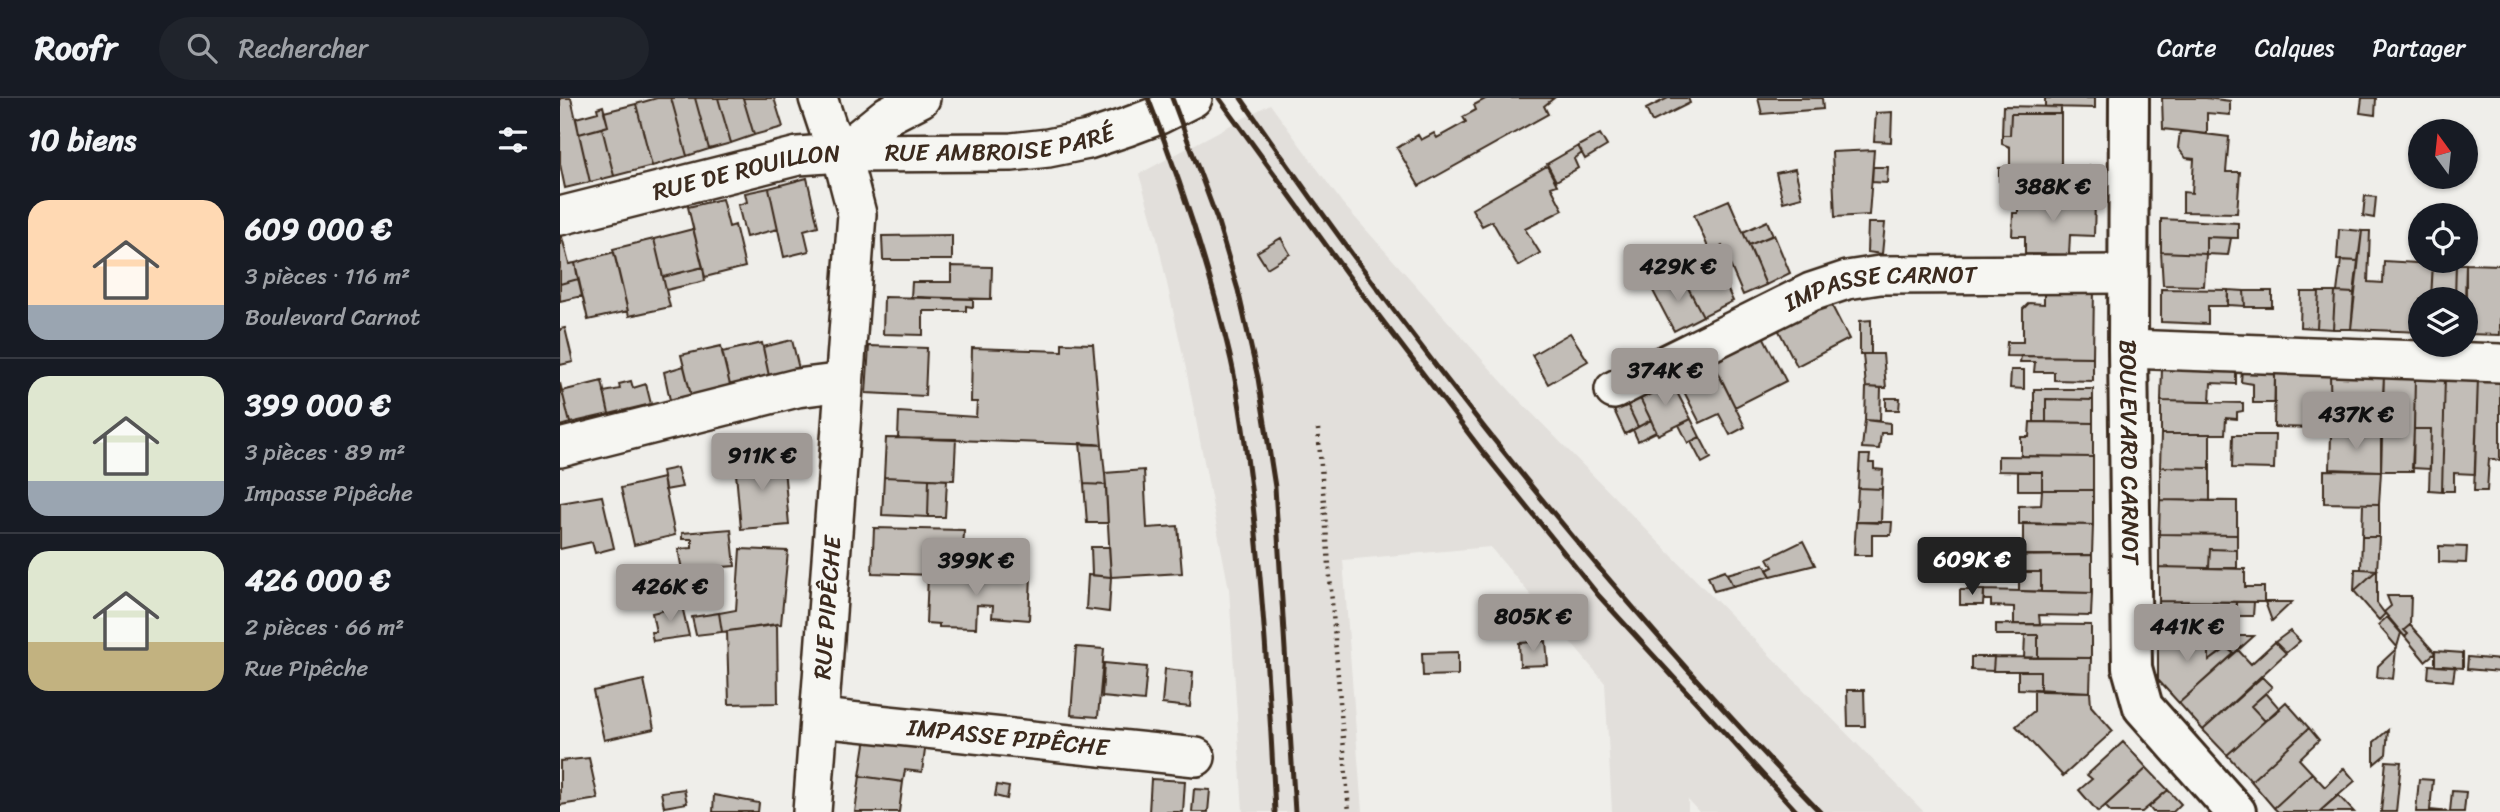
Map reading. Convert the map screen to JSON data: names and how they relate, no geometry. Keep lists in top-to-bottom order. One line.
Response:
{"streets":{"street":["RUE AMBROISE PARÉ","RUE DE ROUILLON","IMPASSE CARNOT","BOULEVARD CARNOT","RUE PIPÊCHE","IMPASSE PIPÊCHE"]},"crossings":[["RUE AMBROISE PARÉ","RUE DE ROUILLON"],["RUE AMBROISE PARÉ","RUE PIPÊCHE"],["RUE DE ROUILLON","RUE PIPÊCHE"],["IMPASSE CARNOT","BOULEVARD CARNOT"],["RUE PIPÊCHE","IMPASSE PIPÊCHE"]],"north":"top","page":{"header":"Roofr","search":"Rechercher","nav":["Carte","Calques","Partager"],"heading":"10 biens","price":["388K €","429K €","374K €","437K €","911K €","609K €","399K €","426K €","805K €","441K €"],"list":[{"name":"609 000 €","note":"3 pièces · 116 m² · Boulevard Carnot"},{"name":"399 000 €","note":"3 pièces · 89 m² · Impasse Pipêche"},{"name":"426 000 €","note":"2 pièces · 66 m² · Rue Pipêche"}]}}
